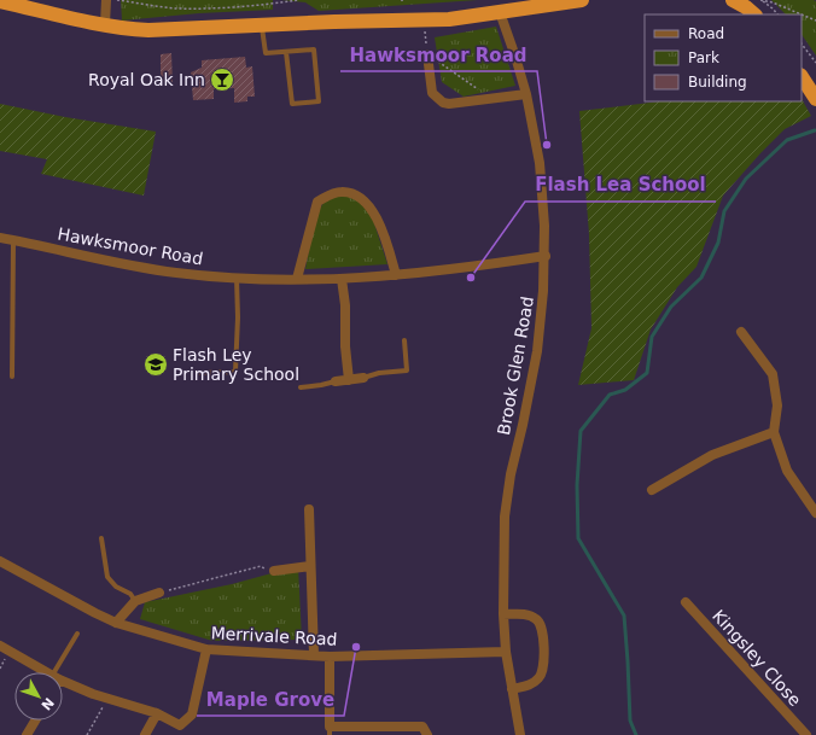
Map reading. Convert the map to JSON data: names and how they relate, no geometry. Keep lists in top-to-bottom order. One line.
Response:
{"streets":{"street":["Hawksmoor Road","Brook Glen Road","Merrivale Road","Kingsley Close"]},"crossings":[["Hawksmoor Road","Brook Glen Road"],["Brook Glen Road","Merrivale Road"]],"places":{"bar":["Royal Oak Inn"],"other":["Hawksmoor Road","Flash Lea School","Maple Grove"],"school or university":["Flash Ley Primary School"]},"legend":["Road","Park","Building"],"north":"bottom right"}
